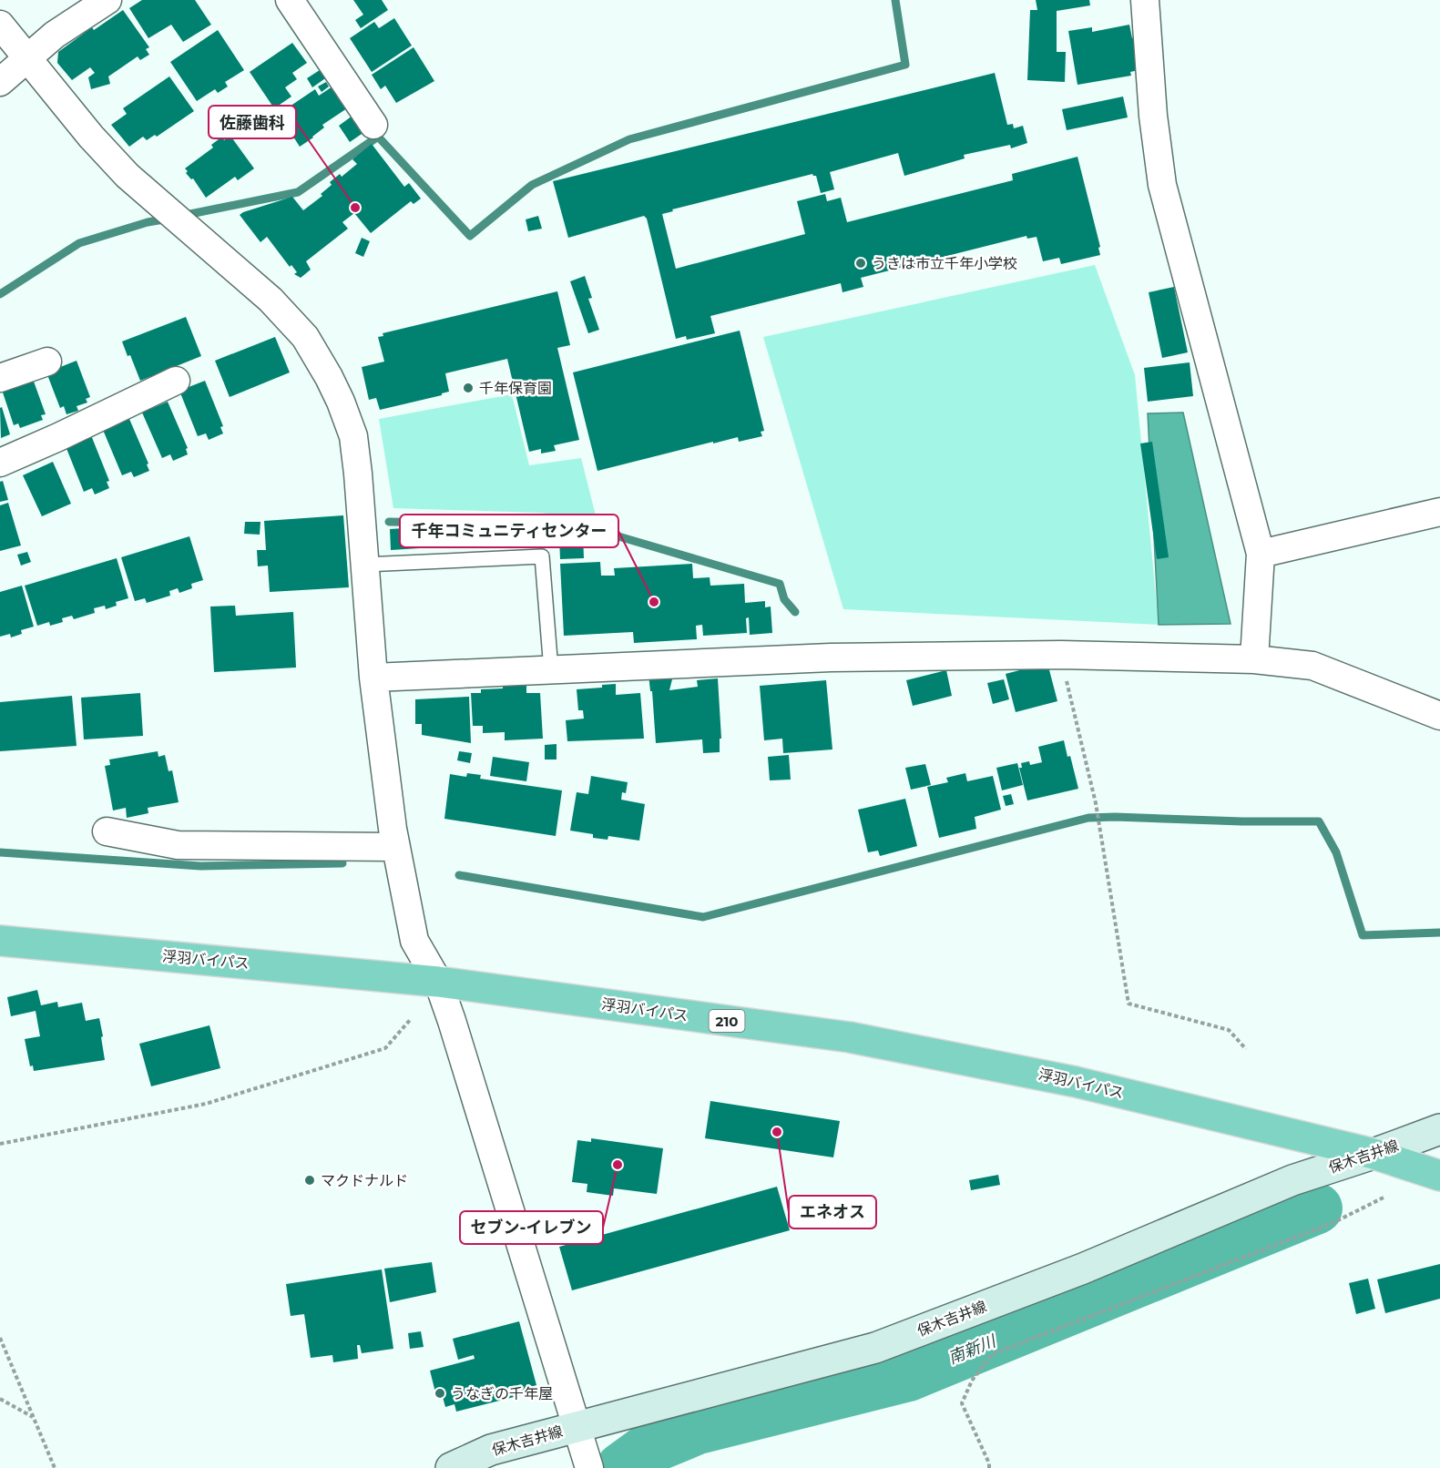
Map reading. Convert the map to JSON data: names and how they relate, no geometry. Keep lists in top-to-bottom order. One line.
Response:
{"streets":{"highway":["浮羽バイパス","210"],"main road":["保木吉井線"]},"crossings":[["浮羽バイパス","保木吉井線"]],"water":["南新川"],"places":["佐藤歯科","うきは市立千年小学校","千年保育園","千年コミュニティセンター","エネオス","セブン-イレブン","マクドナルド","うなぎの千年屋"]}
